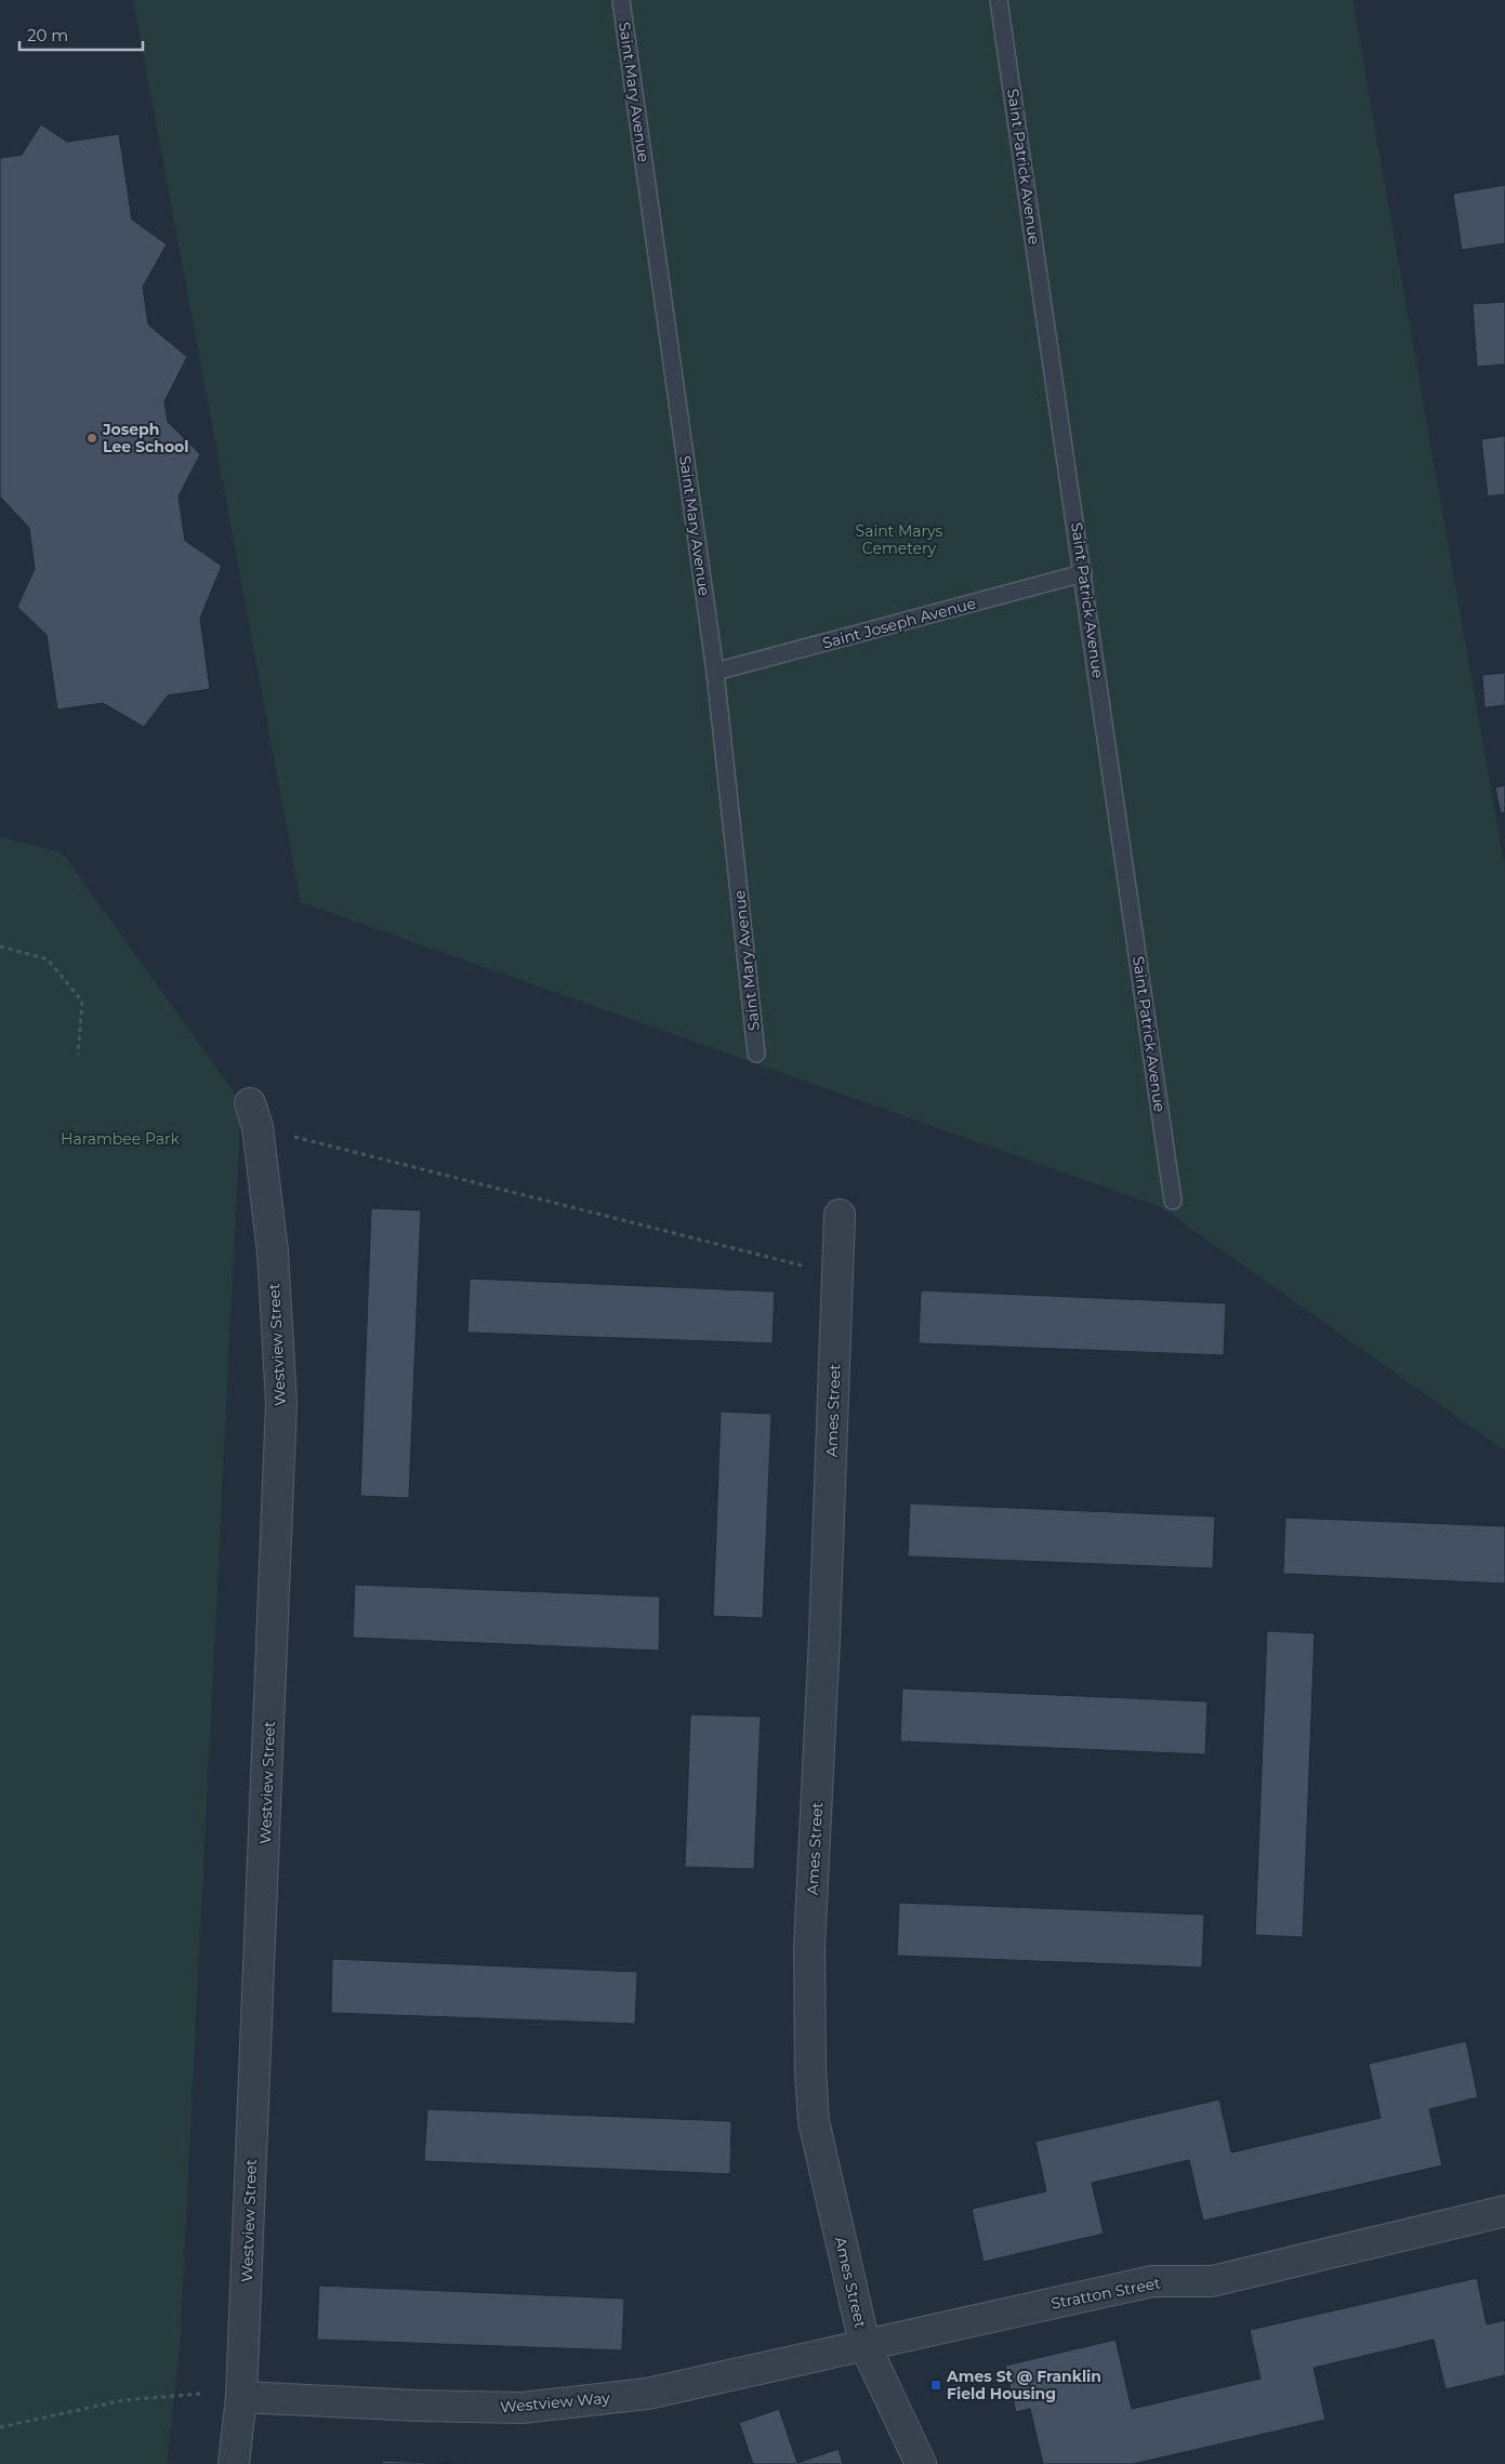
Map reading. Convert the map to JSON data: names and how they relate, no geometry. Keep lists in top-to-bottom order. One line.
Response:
{"streets":{"street":["Westview Street","Ames Street","Stratton Street","Westview Way"],"lane":["Saint Mary Avenue","Saint Patrick Avenue","Saint Joseph Avenue"]},"crossings":[["Saint Mary Avenue","Saint Joseph Avenue"],["Saint Patrick Avenue","Saint Joseph Avenue"],["Westview Street","Westview Way"],["Ames Street","Stratton Street"],["Ames Street","Westview Way"],["Stratton Street","Westview Way"]],"parks":["Saint Marys Cemetery","Harambee Park"],"places":{"other":["Joseph Lee School"],"transit":["Ames St @ Franklin Field Housing"]},"scale_bar":"20 m"}
